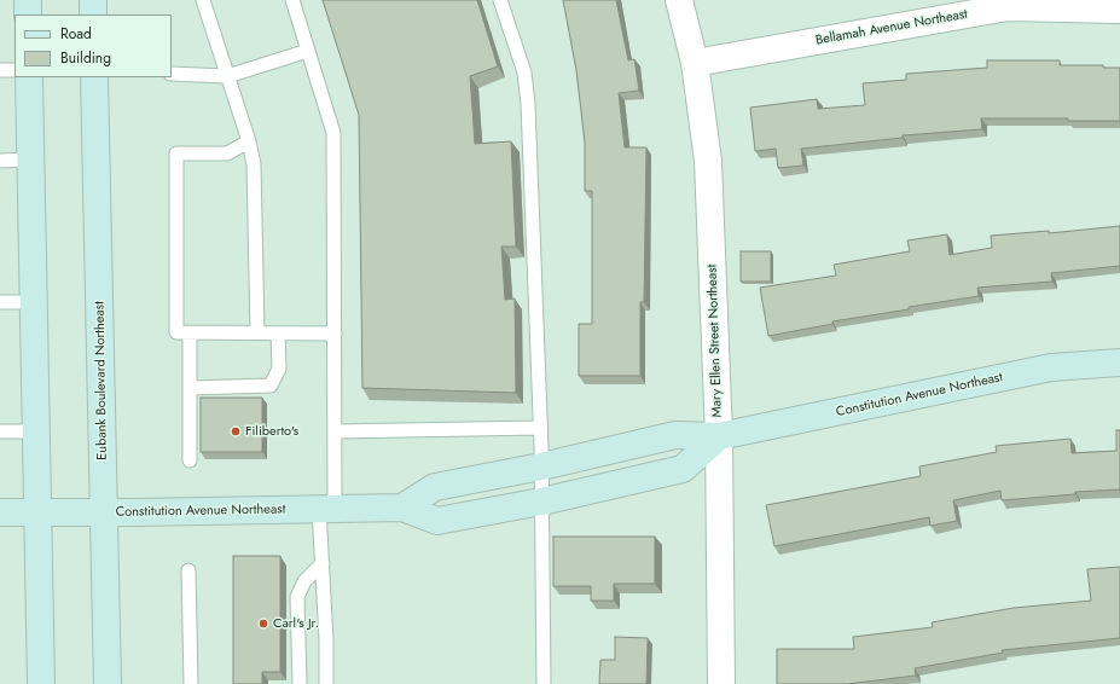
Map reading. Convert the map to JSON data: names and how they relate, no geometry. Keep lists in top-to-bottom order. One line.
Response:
{"streets":{"street":["Bellamah Avenue Northeast","Mary Ellen Street Northeast","Eubank Boulevard Northeast","Constitution Avenue Northeast"]},"crossings":[["Bellamah Avenue Northeast","Mary Ellen Street Northeast"],["Mary Ellen Street Northeast","Constitution Avenue Northeast"],["Eubank Boulevard Northeast","Constitution Avenue Northeast"]],"places":["Filiberto's","Carl's Jr."],"legend":["Road","Building"]}
